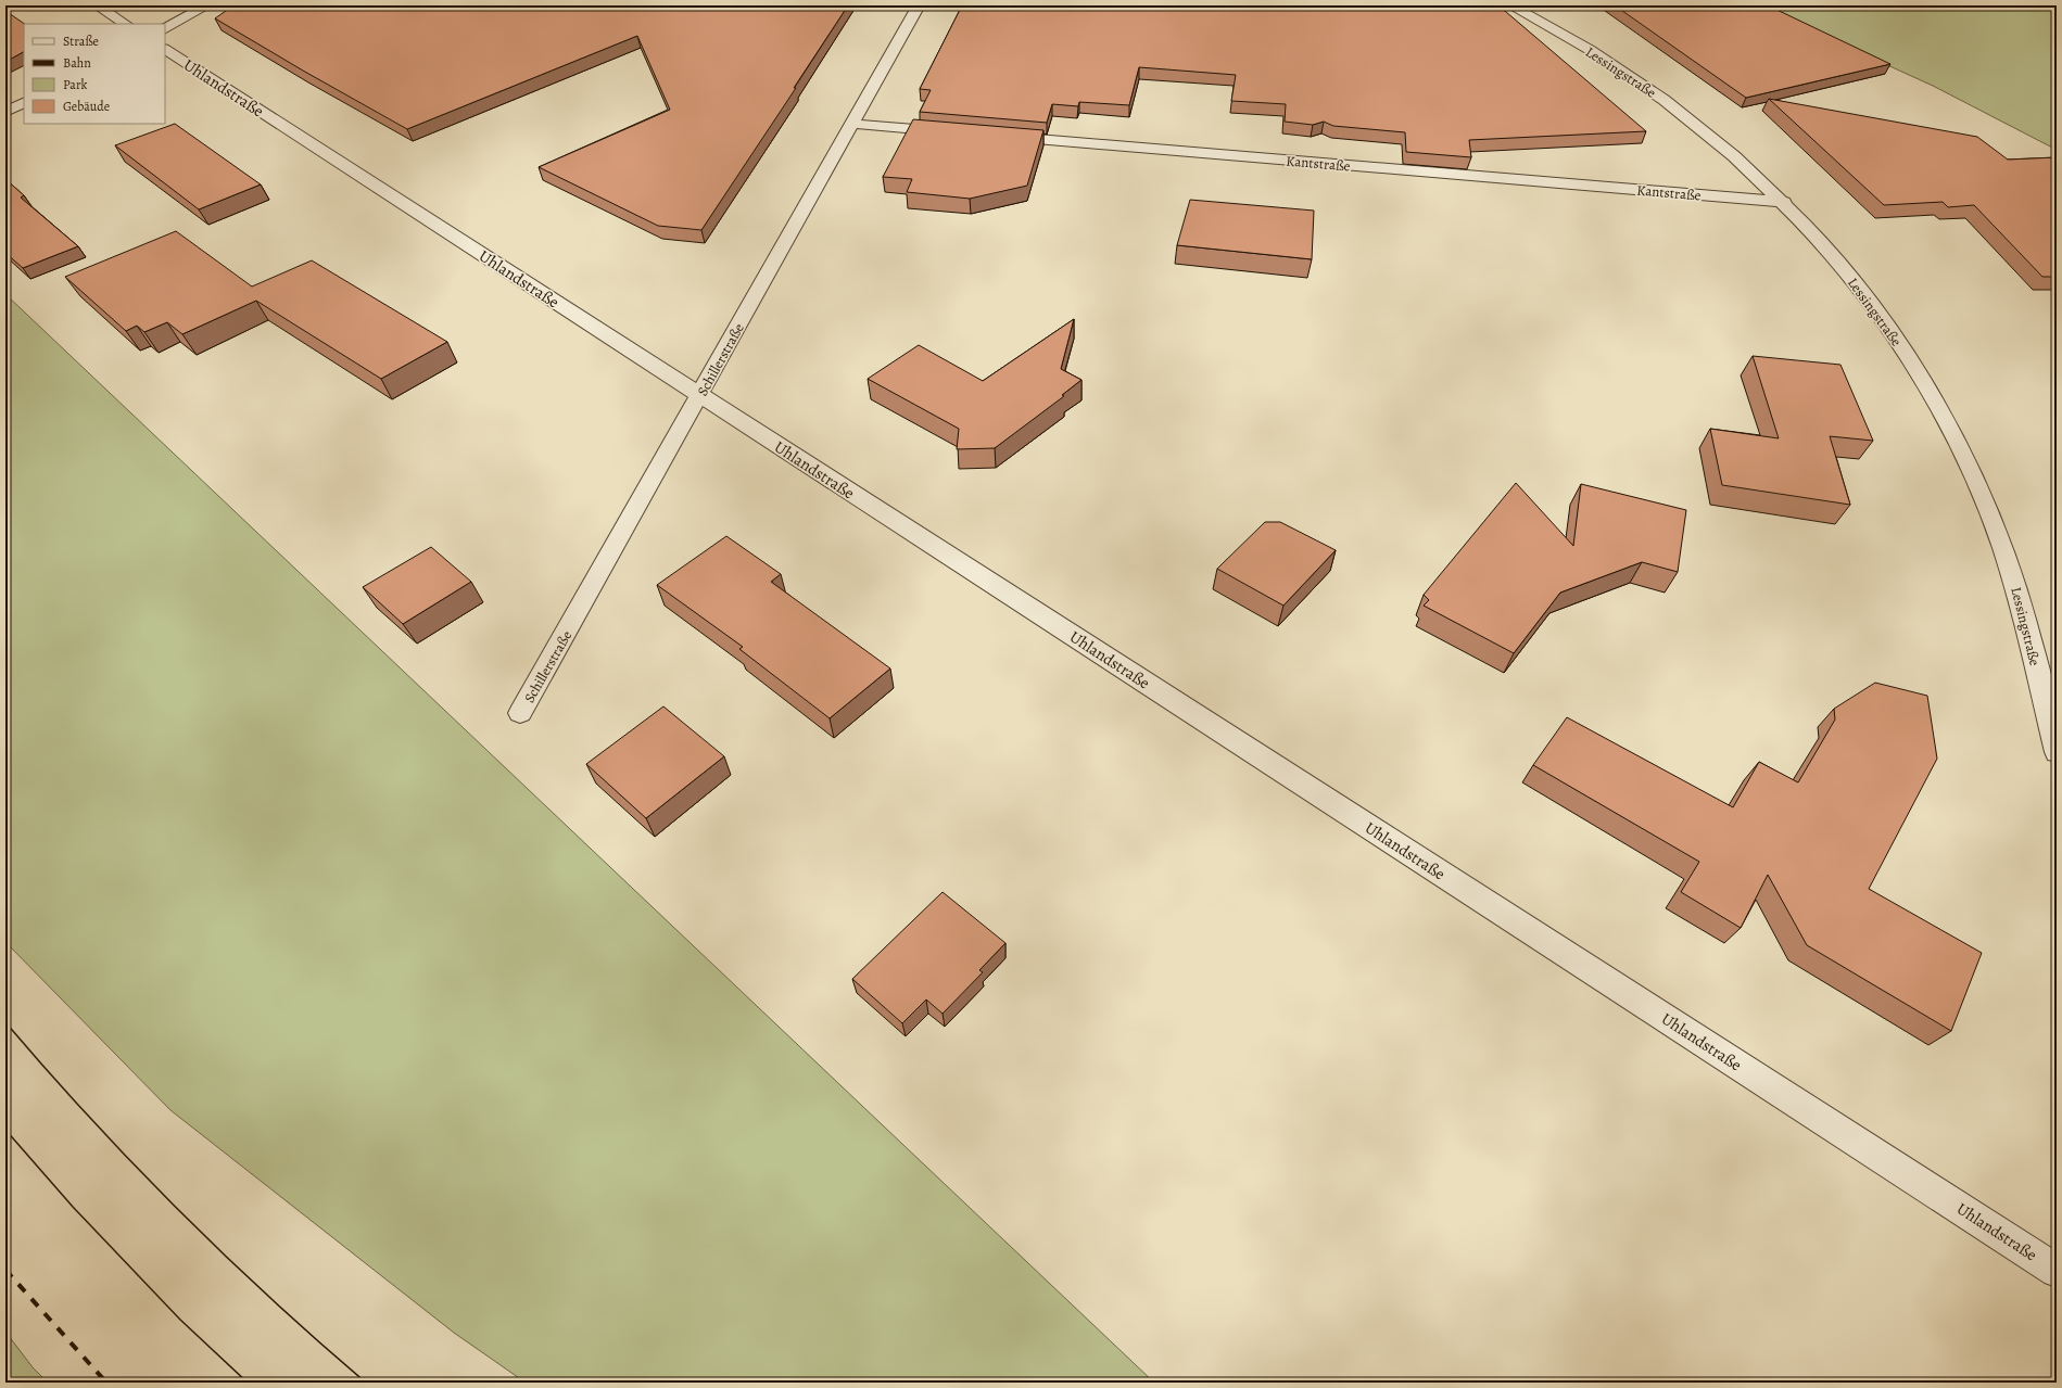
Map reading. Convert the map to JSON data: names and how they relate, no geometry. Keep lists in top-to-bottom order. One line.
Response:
{"streets":{"street":["Lessingstraße","Uhlandstraße","Kantstraße","Schillerstraße"]},"crossings":[["Lessingstraße","Kantstraße"],["Uhlandstraße","Schillerstraße"]],"legend":["Straße","Bahn","Park","Gebäude"]}
